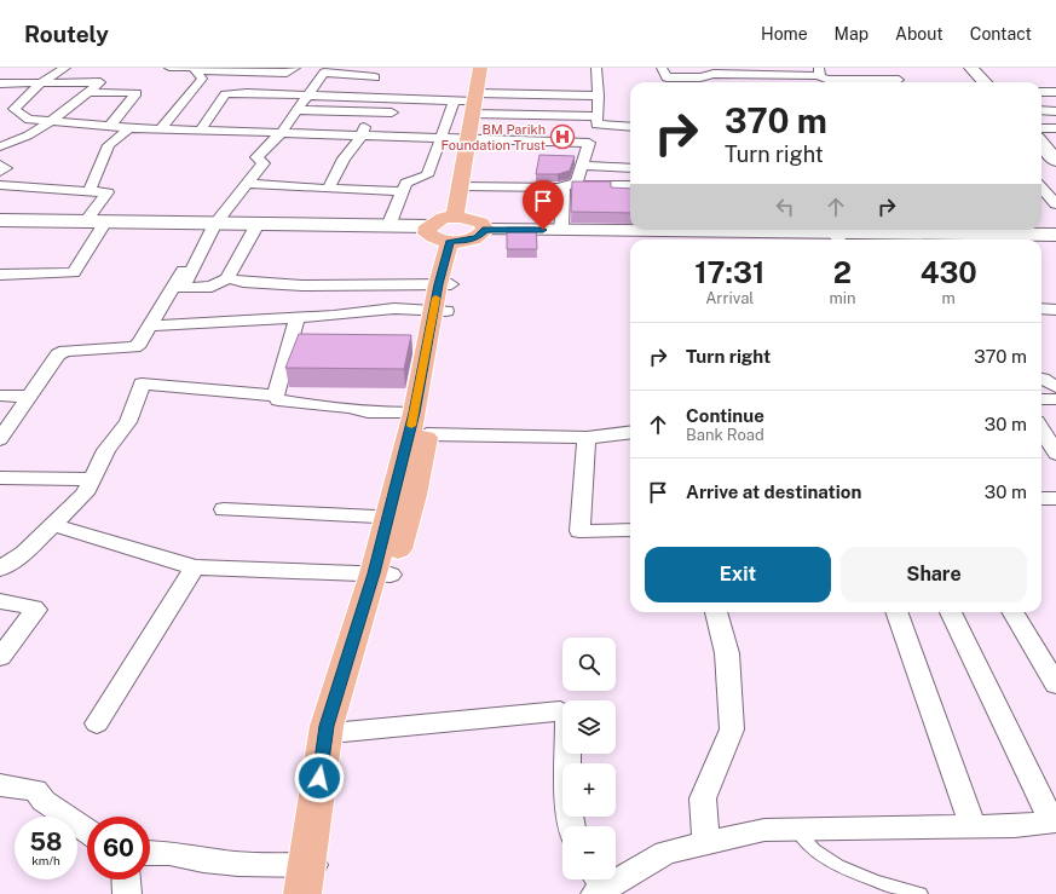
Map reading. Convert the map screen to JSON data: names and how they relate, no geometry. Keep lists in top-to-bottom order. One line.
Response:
{"places":{"hospital":["BM Parikh Foundation Trust"]},"page":{"header":"Routely","nav":["Home","Map","About","Contact"],"turn":["370 m","Turn right"],"eta":["17:31","Arrival","2","min","430","m"],"list":[{"name":"Turn right","value":"370 m"},{"name":"Continue","note":"Bank Road","value":"30 m"},{"name":"Arrive at destination","value":"30 m"}],"buttons":["Exit","Share"],"map_buttons":["+","−"],"speed":"58 km/h","limit":"60"}}
